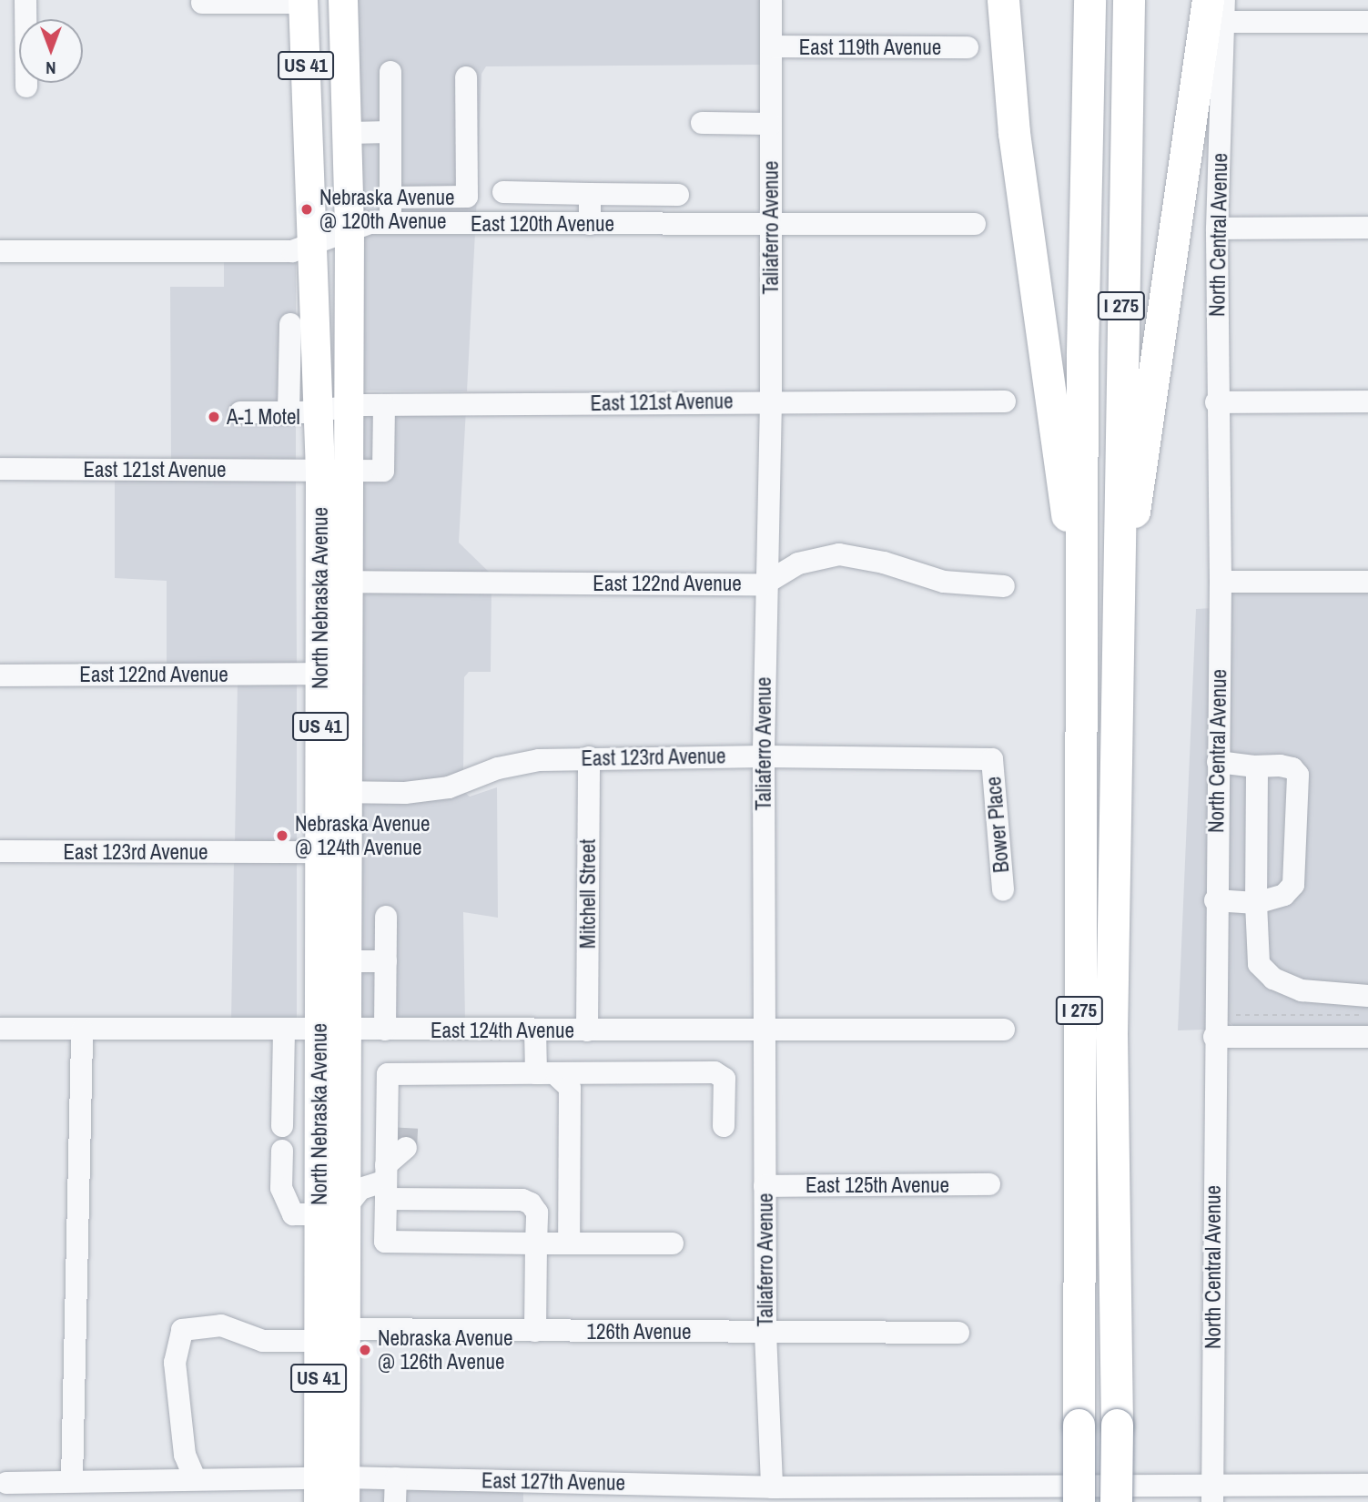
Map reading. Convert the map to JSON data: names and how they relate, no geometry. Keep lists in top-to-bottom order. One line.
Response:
{"streets":{"highway":["I 275"],"main road":["US 41","North Nebraska Avenue"],"street":["East 119th Avenue","East 120th Avenue","Taliaferro Avenue","North Central Avenue","East 121st Avenue","East 122nd Avenue","East 123rd Avenue","Bower Place","Mitchell Street","East 124th Avenue","East 125th Avenue","126th Avenue","East 127th Avenue"]},"crossings":[["East 119th Avenue","Taliaferro Avenue"],["East 120th Avenue","Taliaferro Avenue"],["East 120th Avenue","North Nebraska Avenue"],["Taliaferro Avenue","East 121st Avenue"],["Taliaferro Avenue","East 122nd Avenue"],["Taliaferro Avenue","East 123rd Avenue"],["Taliaferro Avenue","East 124th Avenue"],["Taliaferro Avenue","East 125th Avenue"],["Taliaferro Avenue","126th Avenue"],["Taliaferro Avenue","East 127th Avenue"],["North Central Avenue","East 127th Avenue"],["East 121st Avenue","North Nebraska Avenue"],["East 122nd Avenue","North Nebraska Avenue"],["North Nebraska Avenue","East 123rd Avenue"],["North Nebraska Avenue","East 124th Avenue"],["North Nebraska Avenue","126th Avenue"],["North Nebraska Avenue","East 127th Avenue"],["East 123rd Avenue","Bower Place"],["East 123rd Avenue","Mitchell Street"],["Mitchell Street","East 124th Avenue"],["126th Avenue","East 127th Avenue"]],"places":["Nebraska Avenue @ 120th Avenue","A-1 Motel","Nebraska Avenue @ 124th Avenue","Nebraska Avenue @ 126th Avenue"],"north":"bottom"}
